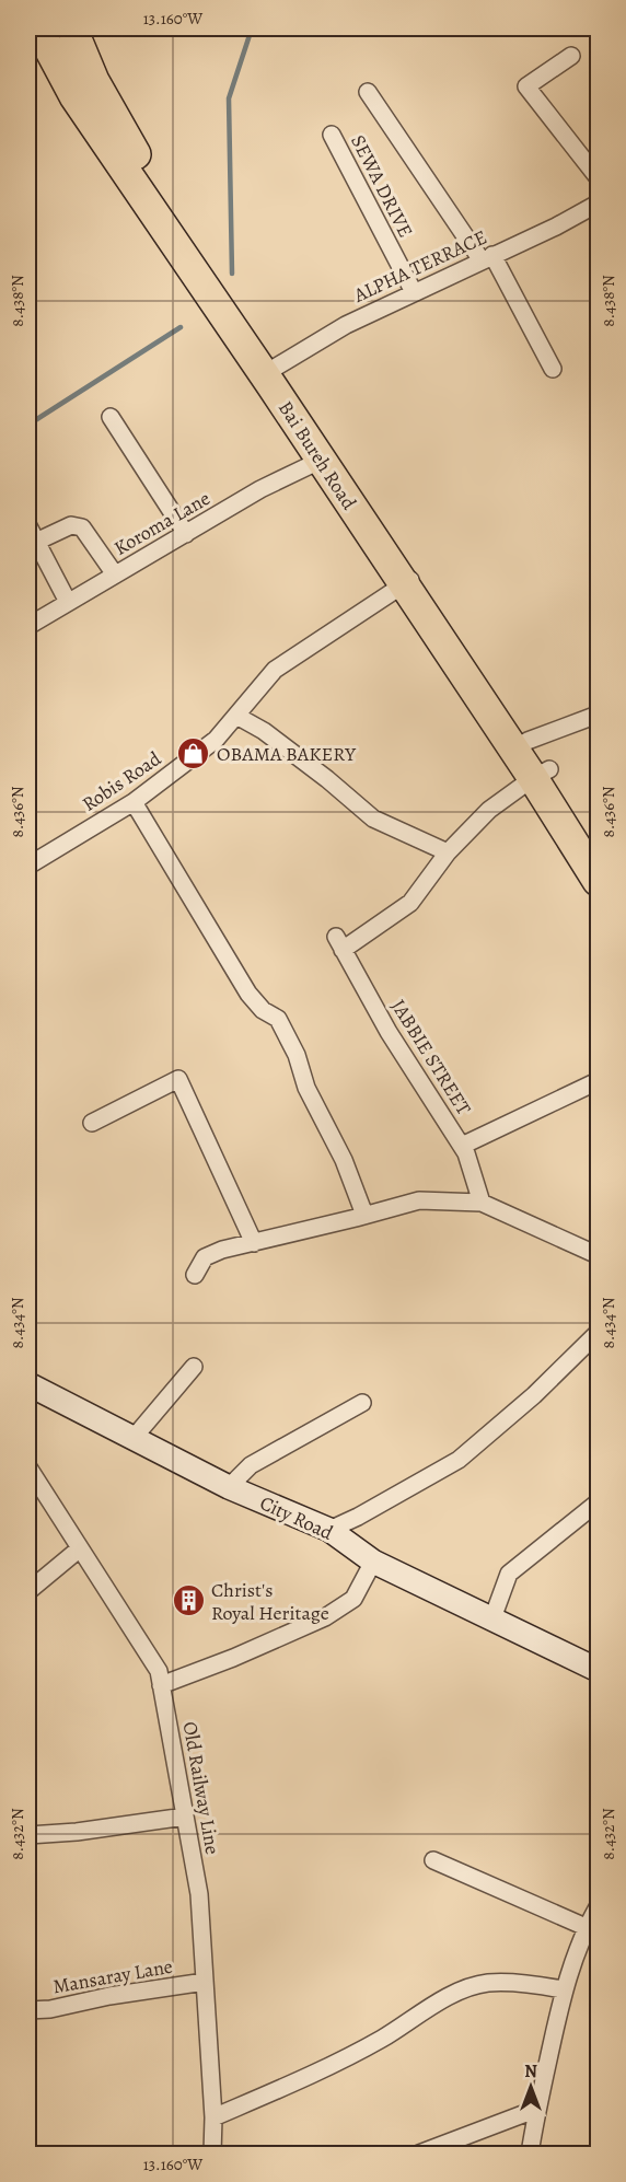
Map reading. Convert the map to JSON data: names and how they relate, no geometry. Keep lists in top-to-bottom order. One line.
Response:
{"streets":{"highway":["Bai Bureh Road"],"main road":["City Road"],"street":["SEWA DRIVE","ALPHA TERRACE","Koroma Lane","Robis Road","JABBIE STREET","Old Railway Line","Mansaray Lane"]},"crossings":[["SEWA DRIVE","ALPHA TERRACE"],["ALPHA TERRACE","Bai Bureh Road"],["Bai Bureh Road","Koroma Lane"],["Bai Bureh Road","Robis Road"],["Old Railway Line","Mansaray Lane"]],"places":{"shop":["OBAMA BAKERY"],"building":["Christ's Royal Heritage"]},"north":"top","coordinates":["13.160°W","8.438°N","8.436°N","8.434°N","8.432°N"]}
